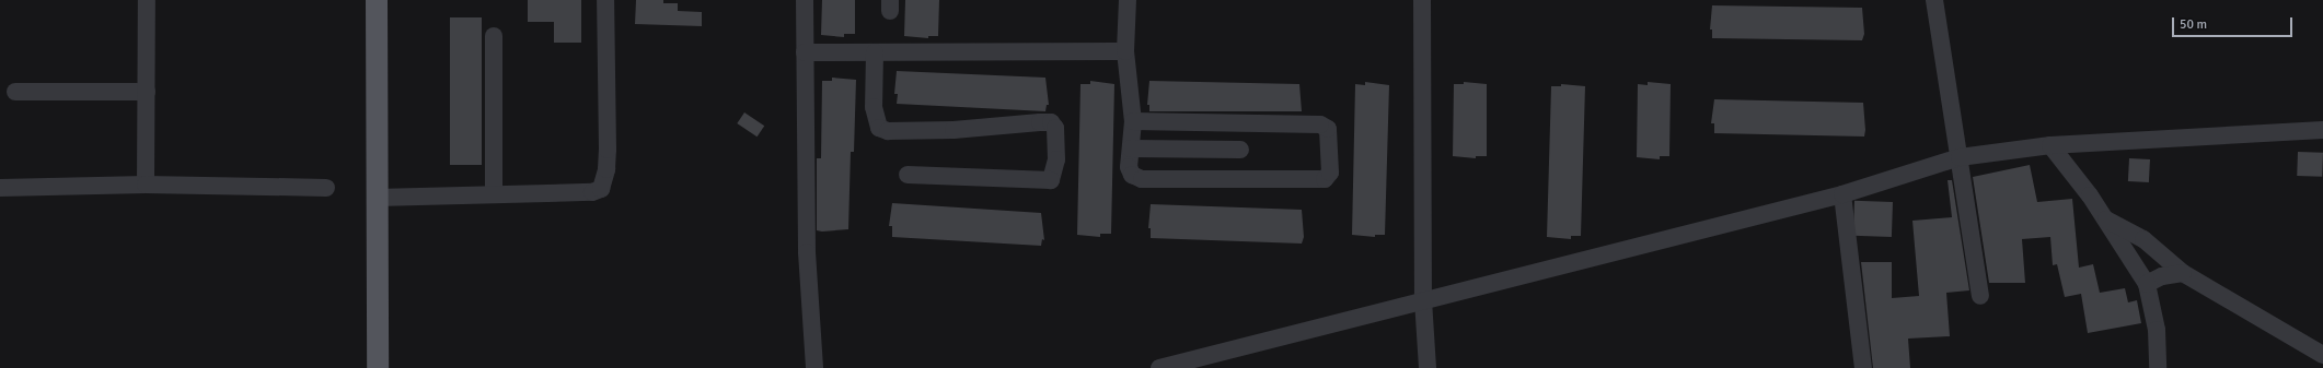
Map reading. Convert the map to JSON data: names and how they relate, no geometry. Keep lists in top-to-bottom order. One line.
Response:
{"scale_bar":"50 m"}
